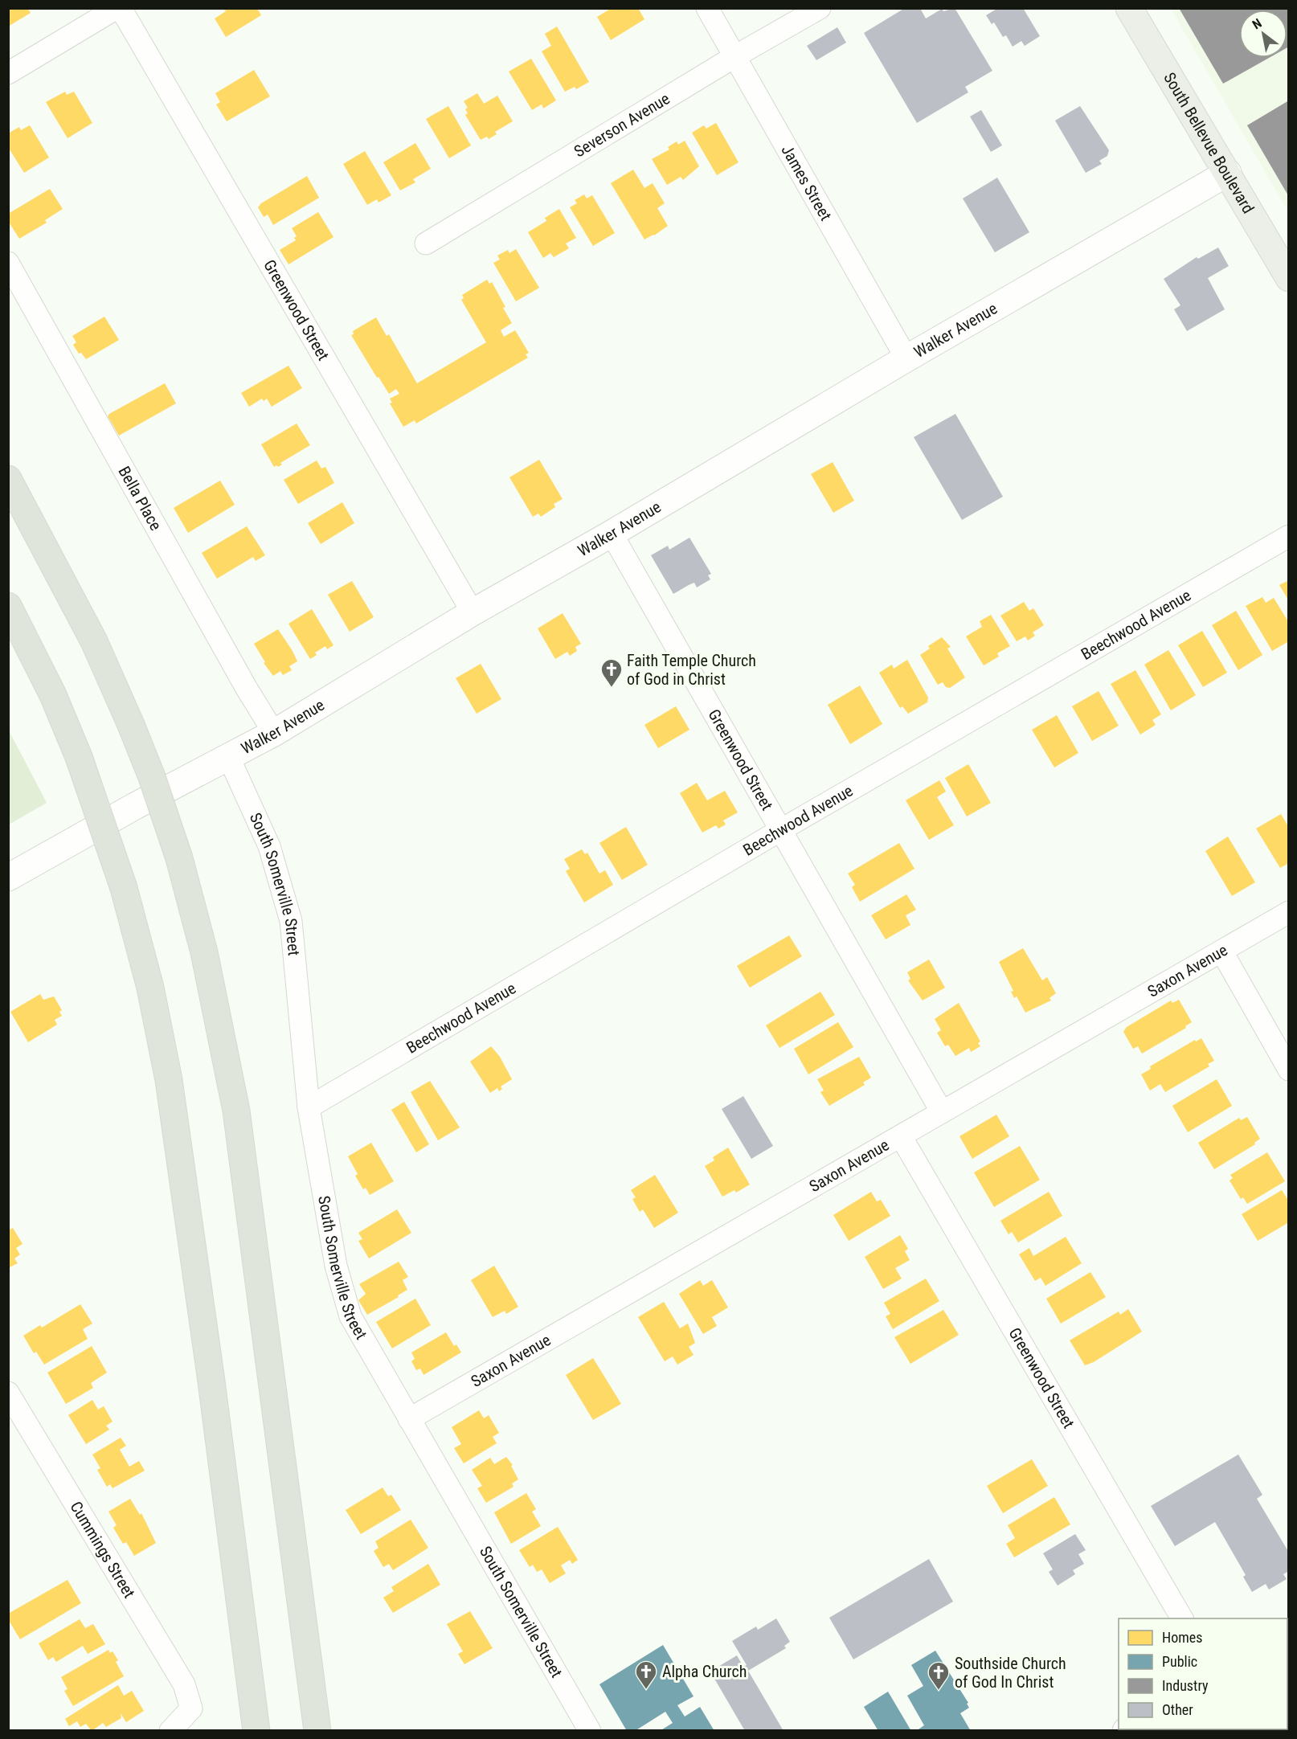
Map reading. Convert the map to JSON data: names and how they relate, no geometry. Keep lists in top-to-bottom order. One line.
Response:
{"streets":{"main road":["South Bellevue Boulevard"],"street":["Severson Avenue","James Street","Greenwood Street","Walker Avenue","Bella Place","Beechwood Avenue","South Somerville Street","Saxon Avenue","Cummings Street"]},"crossings":[["Severson Avenue","James Street"],["South Bellevue Boulevard","Walker Avenue"],["James Street","Walker Avenue"],["Greenwood Street","Walker Avenue"],["Greenwood Street","Beechwood Avenue"],["Greenwood Street","Saxon Avenue"],["Walker Avenue","Bella Place"],["Walker Avenue","South Somerville Street"],["Beechwood Avenue","South Somerville Street"],["South Somerville Street","Saxon Avenue"]],"places":{"church":["Faith Temple Church of God in Christ","Alpha Church","Southside Church of God In Christ"]},"legend":["Homes","Public","Industry","Other"],"north":"top left"}
